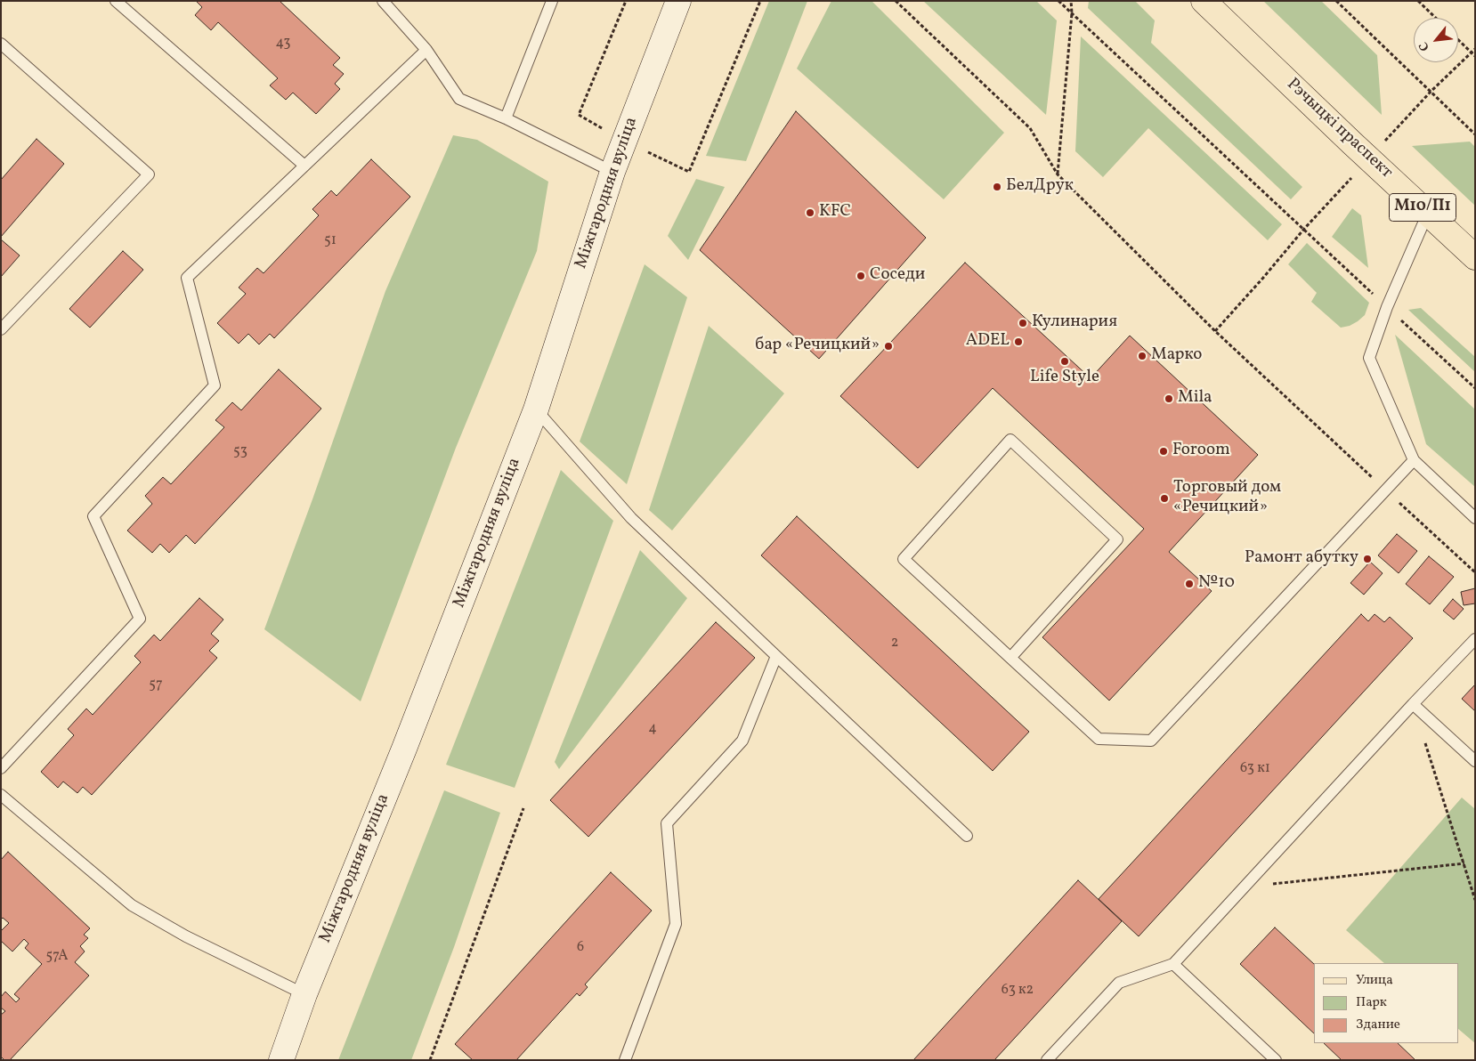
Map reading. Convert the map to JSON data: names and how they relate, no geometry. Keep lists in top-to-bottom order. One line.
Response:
{"streets":{"main road":["Рэчыцкі праспект","Міжгародняя вуліца","М10/П1"]},"places":["БелДрук","KFC","Соседи","Кулинария","ADEL","бар «Речицкий»","Марко","Life Style","Mila","Foroom","Торговый дом «Речицкий»","Рамонт абутку","№10"],"house_numbers":["43","51","53","2","57","4","63 к1","6","57А","63 к2"],"legend":["Улица","Парк","Здание"],"north":"bottom left"}
